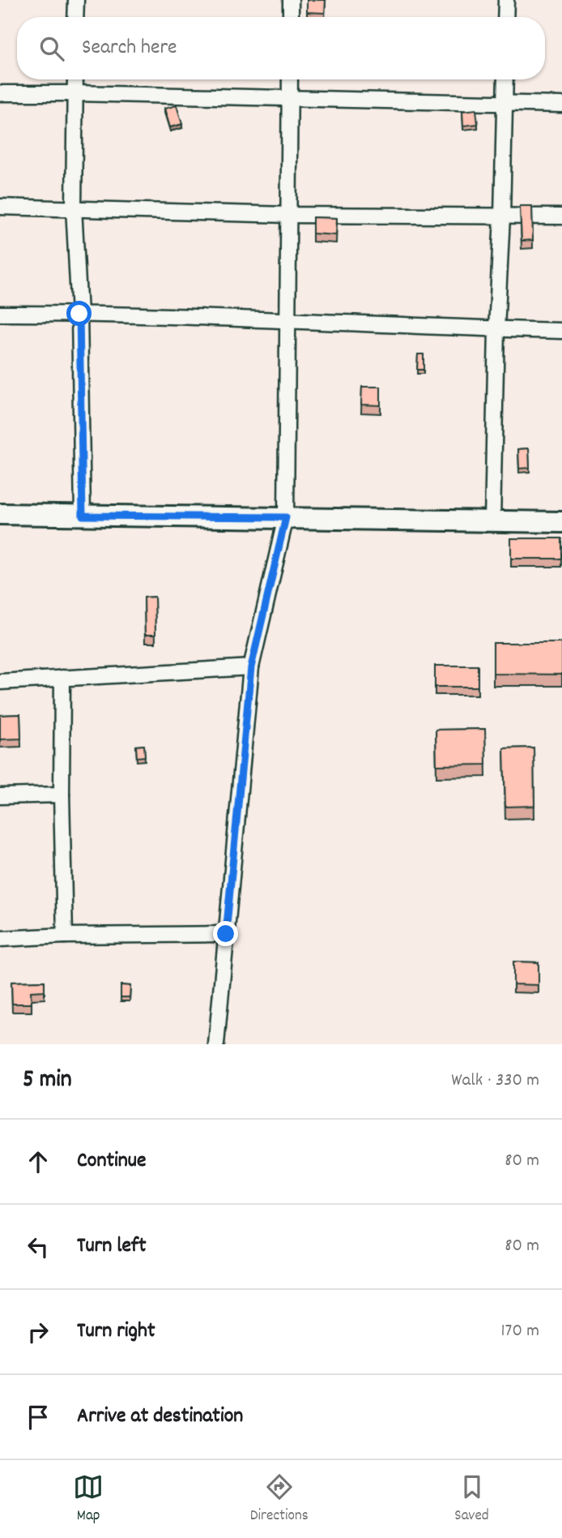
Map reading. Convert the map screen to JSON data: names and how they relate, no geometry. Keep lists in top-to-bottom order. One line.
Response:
{"page":{"search":"Search here","heading":["5 min","Walk · 330 m"],"list":[["Continue","80 m"],["Turn left","80 m"],["Turn right","170 m"],"Arrive at destination"],"nav":["Map","Directions","Saved"]}}
